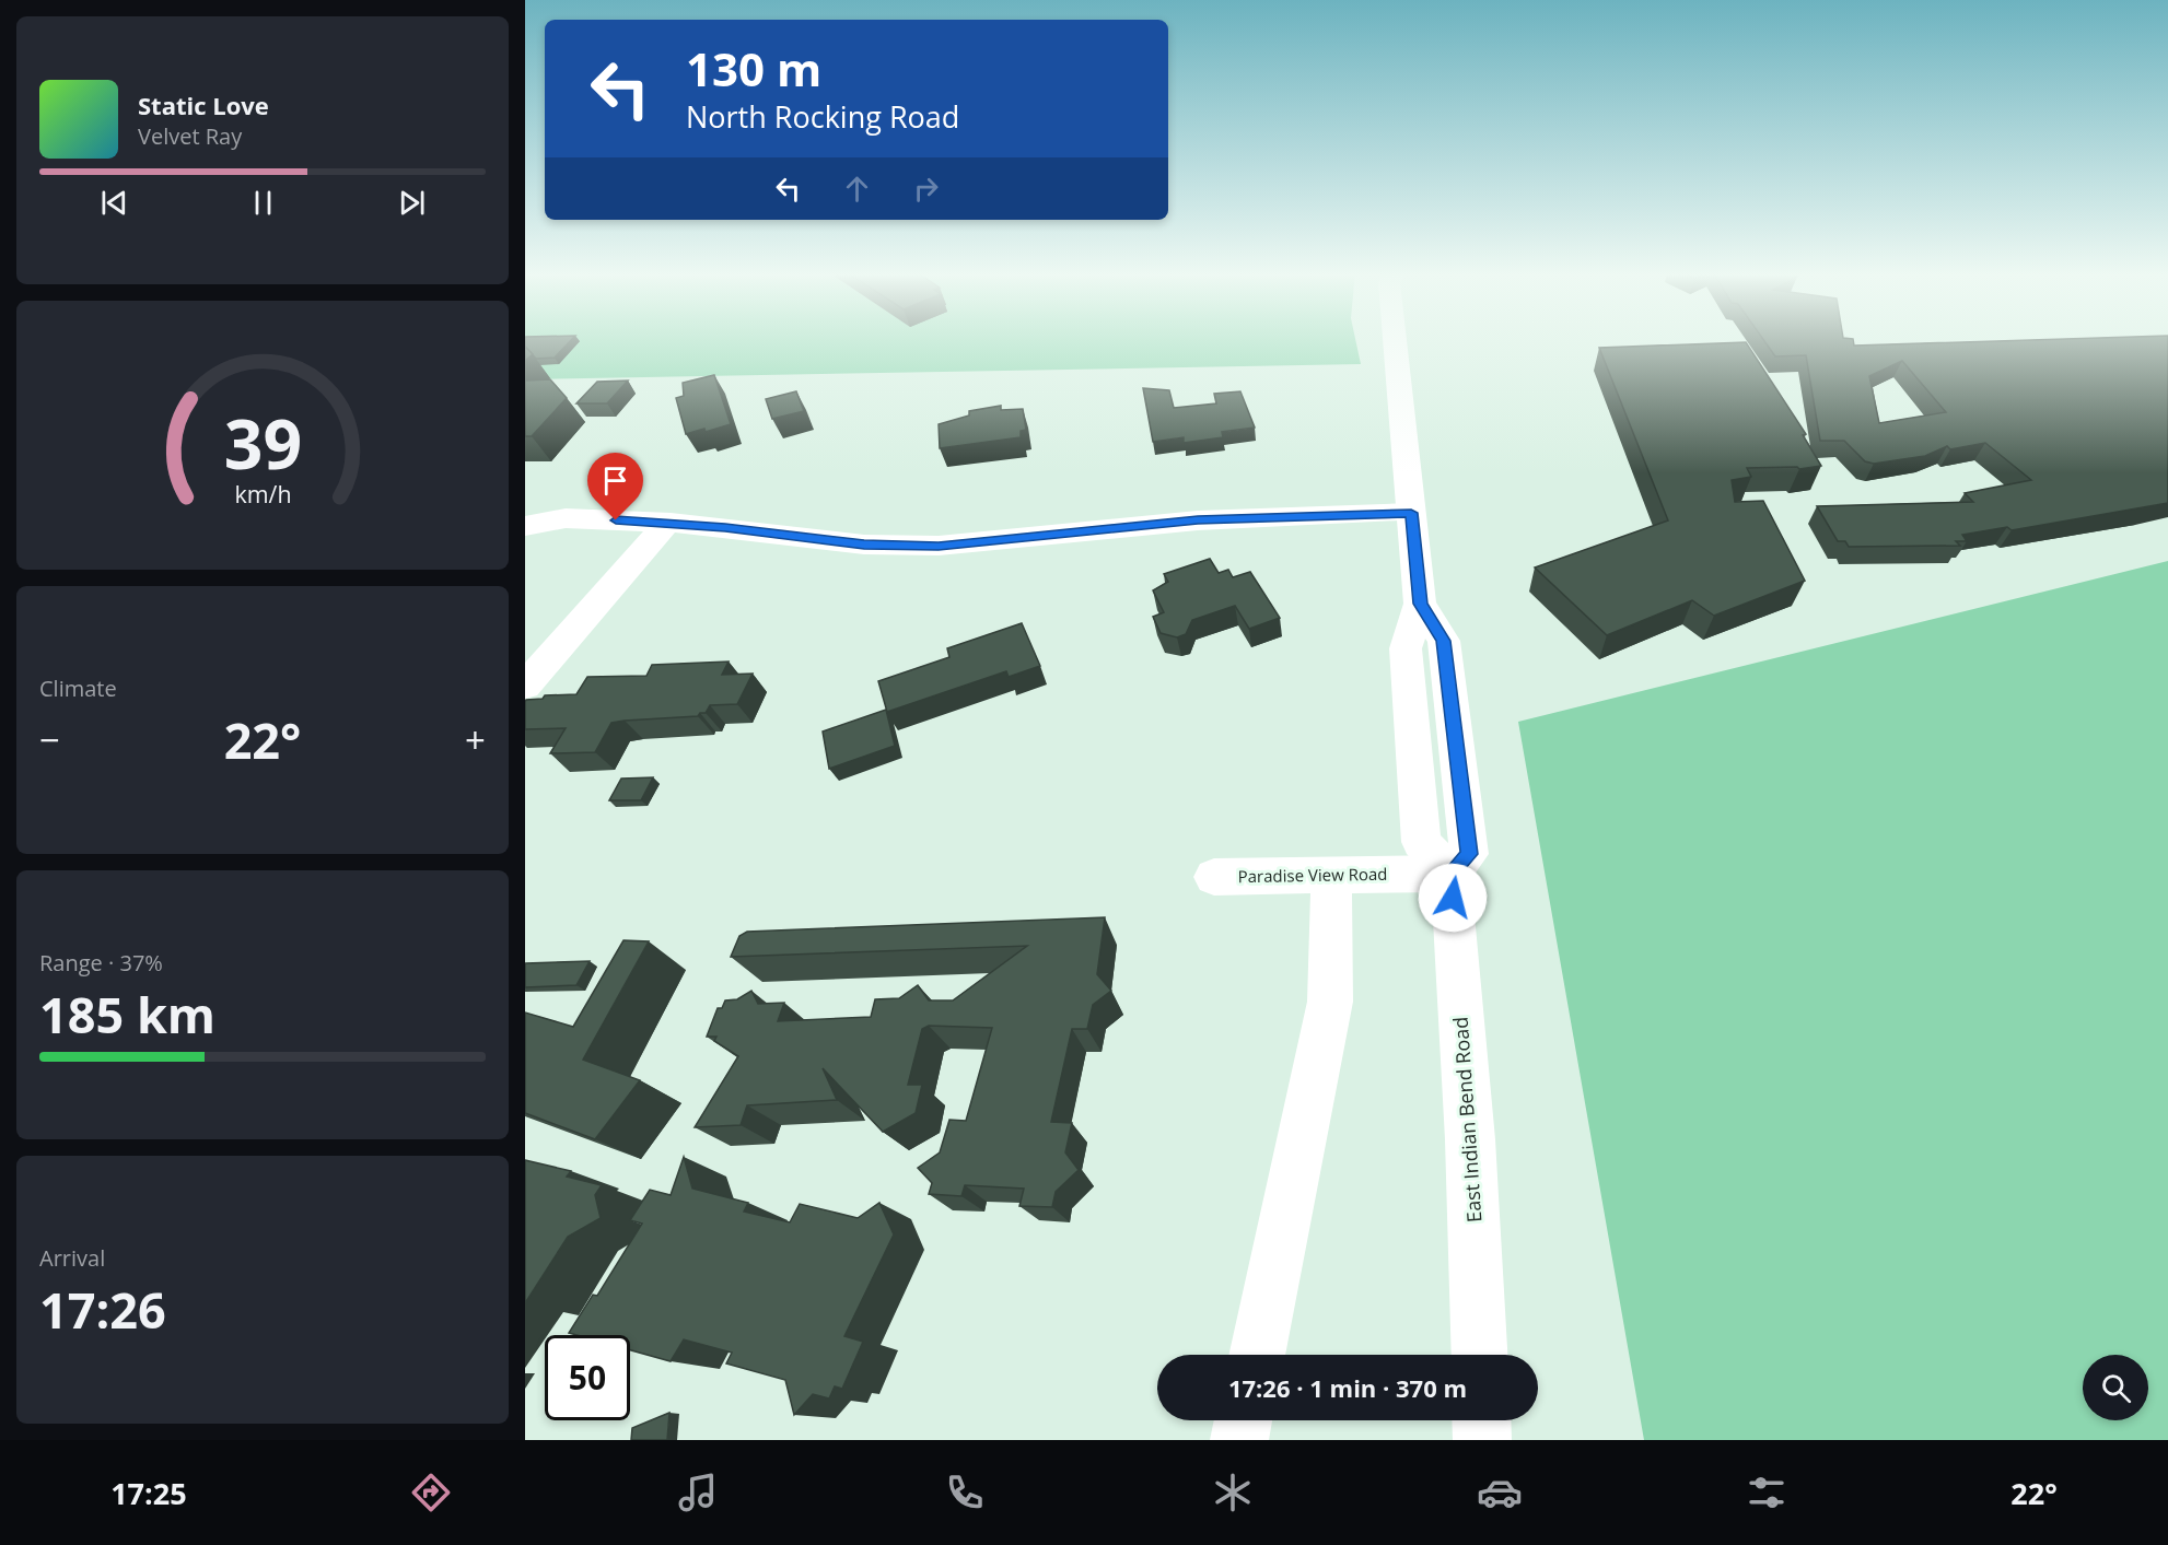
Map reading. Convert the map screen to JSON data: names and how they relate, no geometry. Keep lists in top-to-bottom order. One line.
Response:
{"streets":{"street":["Paradise View Road","East Indian Bend Road"]},"crossings":[["Paradise View Road","East Indian Bend Road"]],"page":{"turn":["130 m","North Rocking Road"],"song":["Static Love","Velvet Ray"],"tile":["Climate",["Range · 37%","185 km"],["Arrival","17:26"]],"heat":["−","22°","+"],"limit":"50","trip":"17:26 · 1 min · 370 m","tabs":["17:25","22°"],"gauge":["39","km/h"]}}
